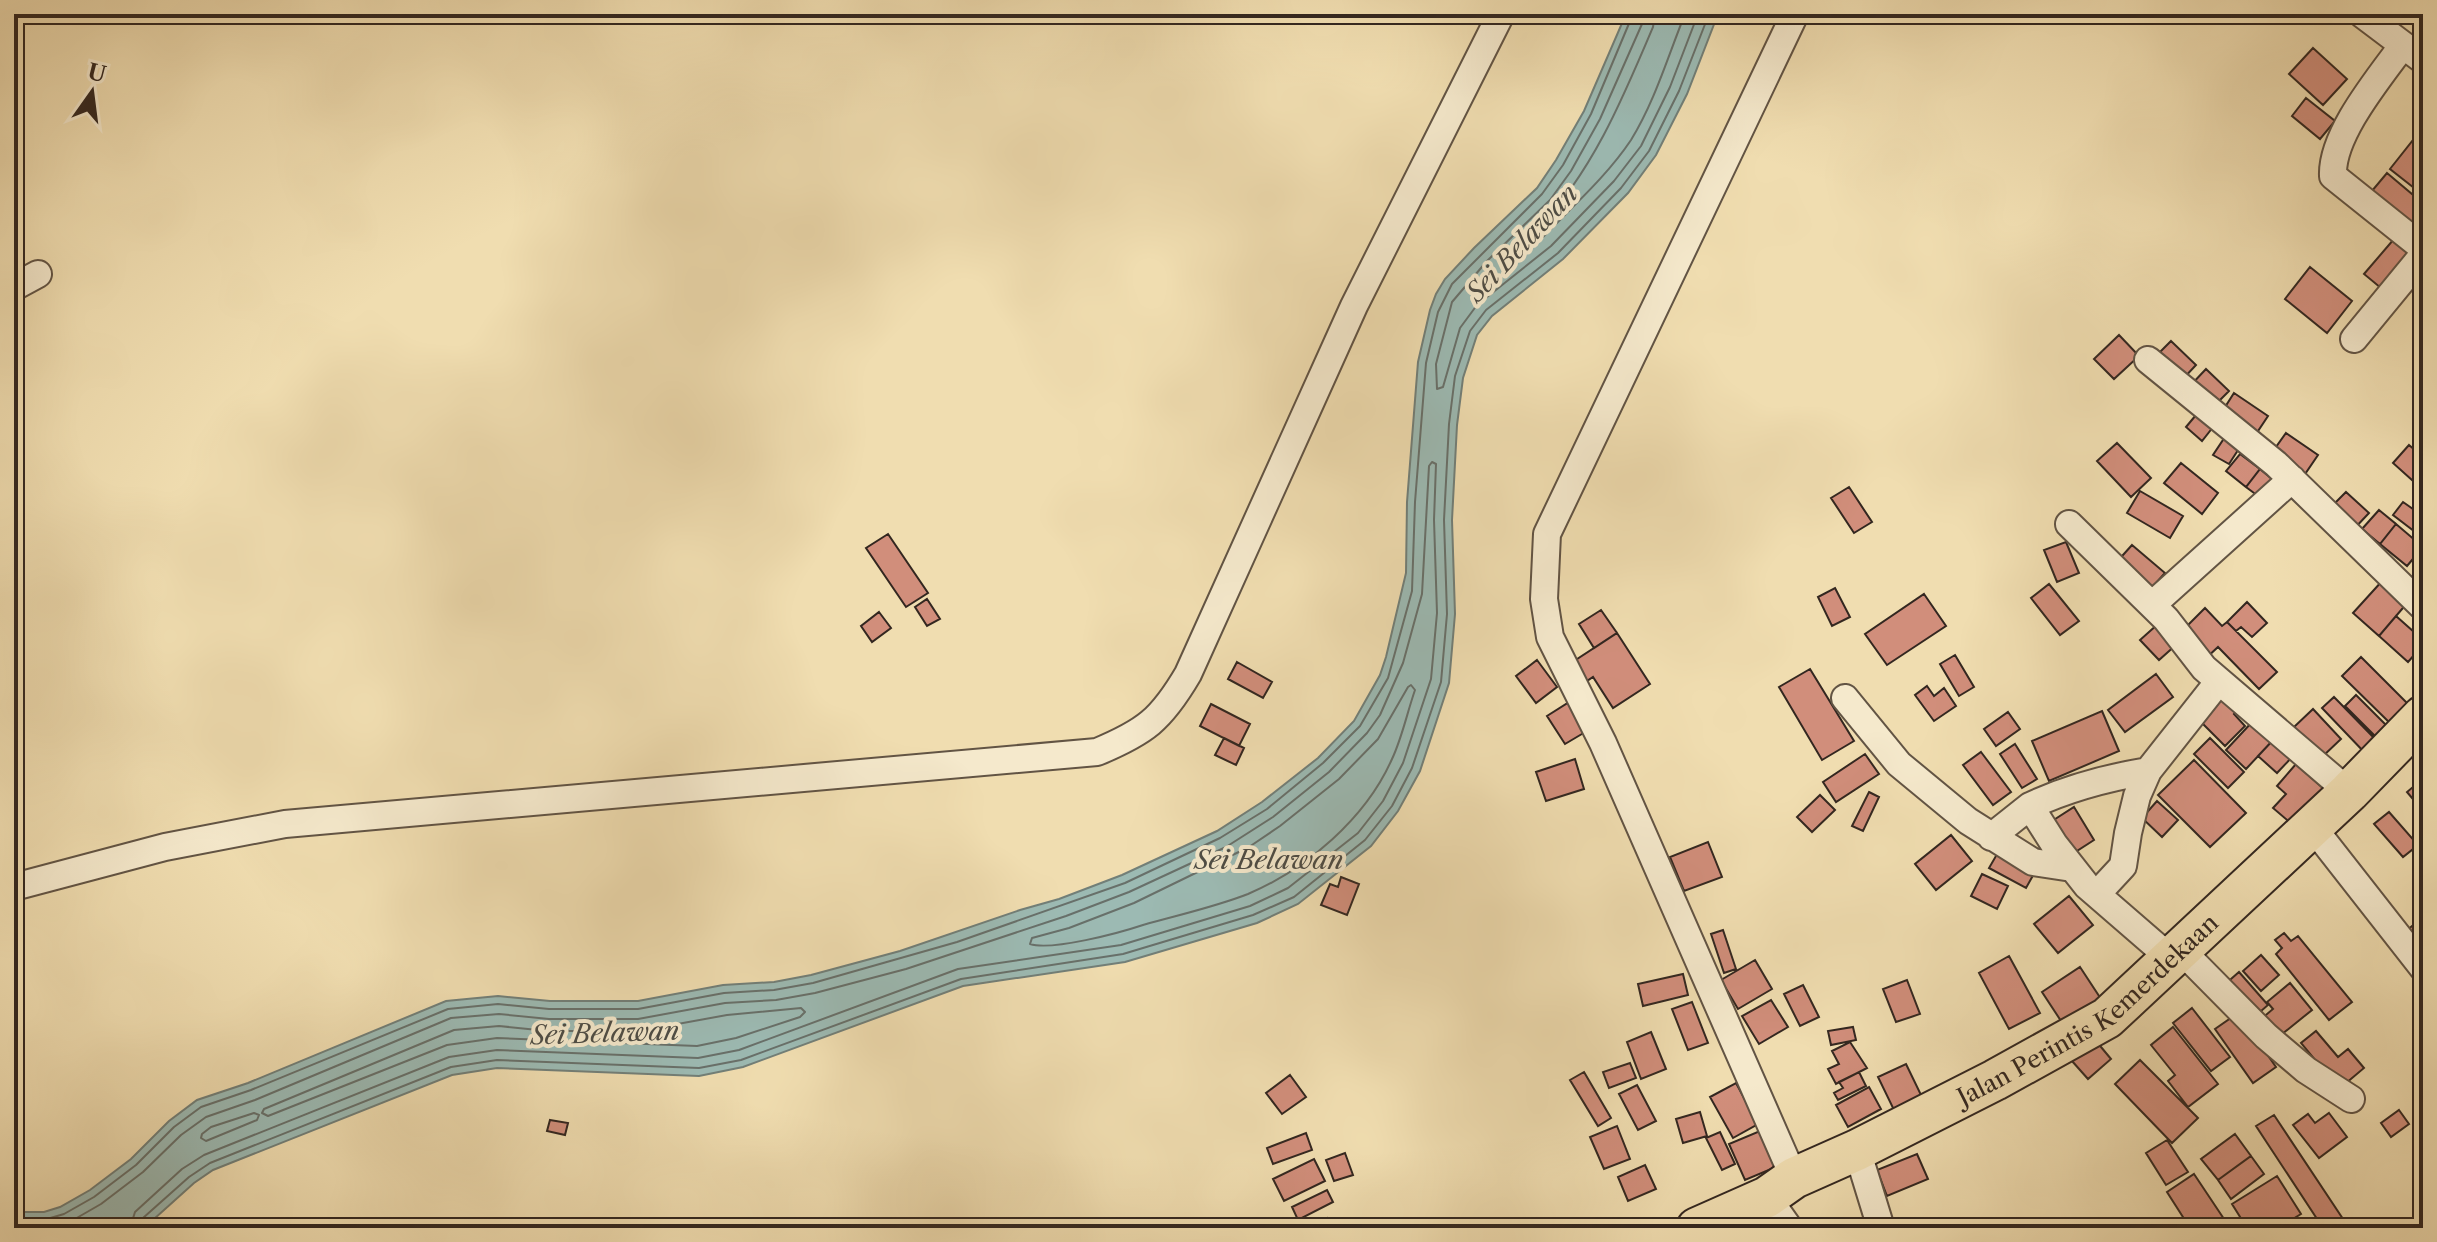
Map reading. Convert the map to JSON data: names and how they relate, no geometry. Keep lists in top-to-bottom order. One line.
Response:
{"streets":{"main road":["Jalan Perintis Kemerdekaan"]},"water":["Sei Belawan"],"north":"top"}
